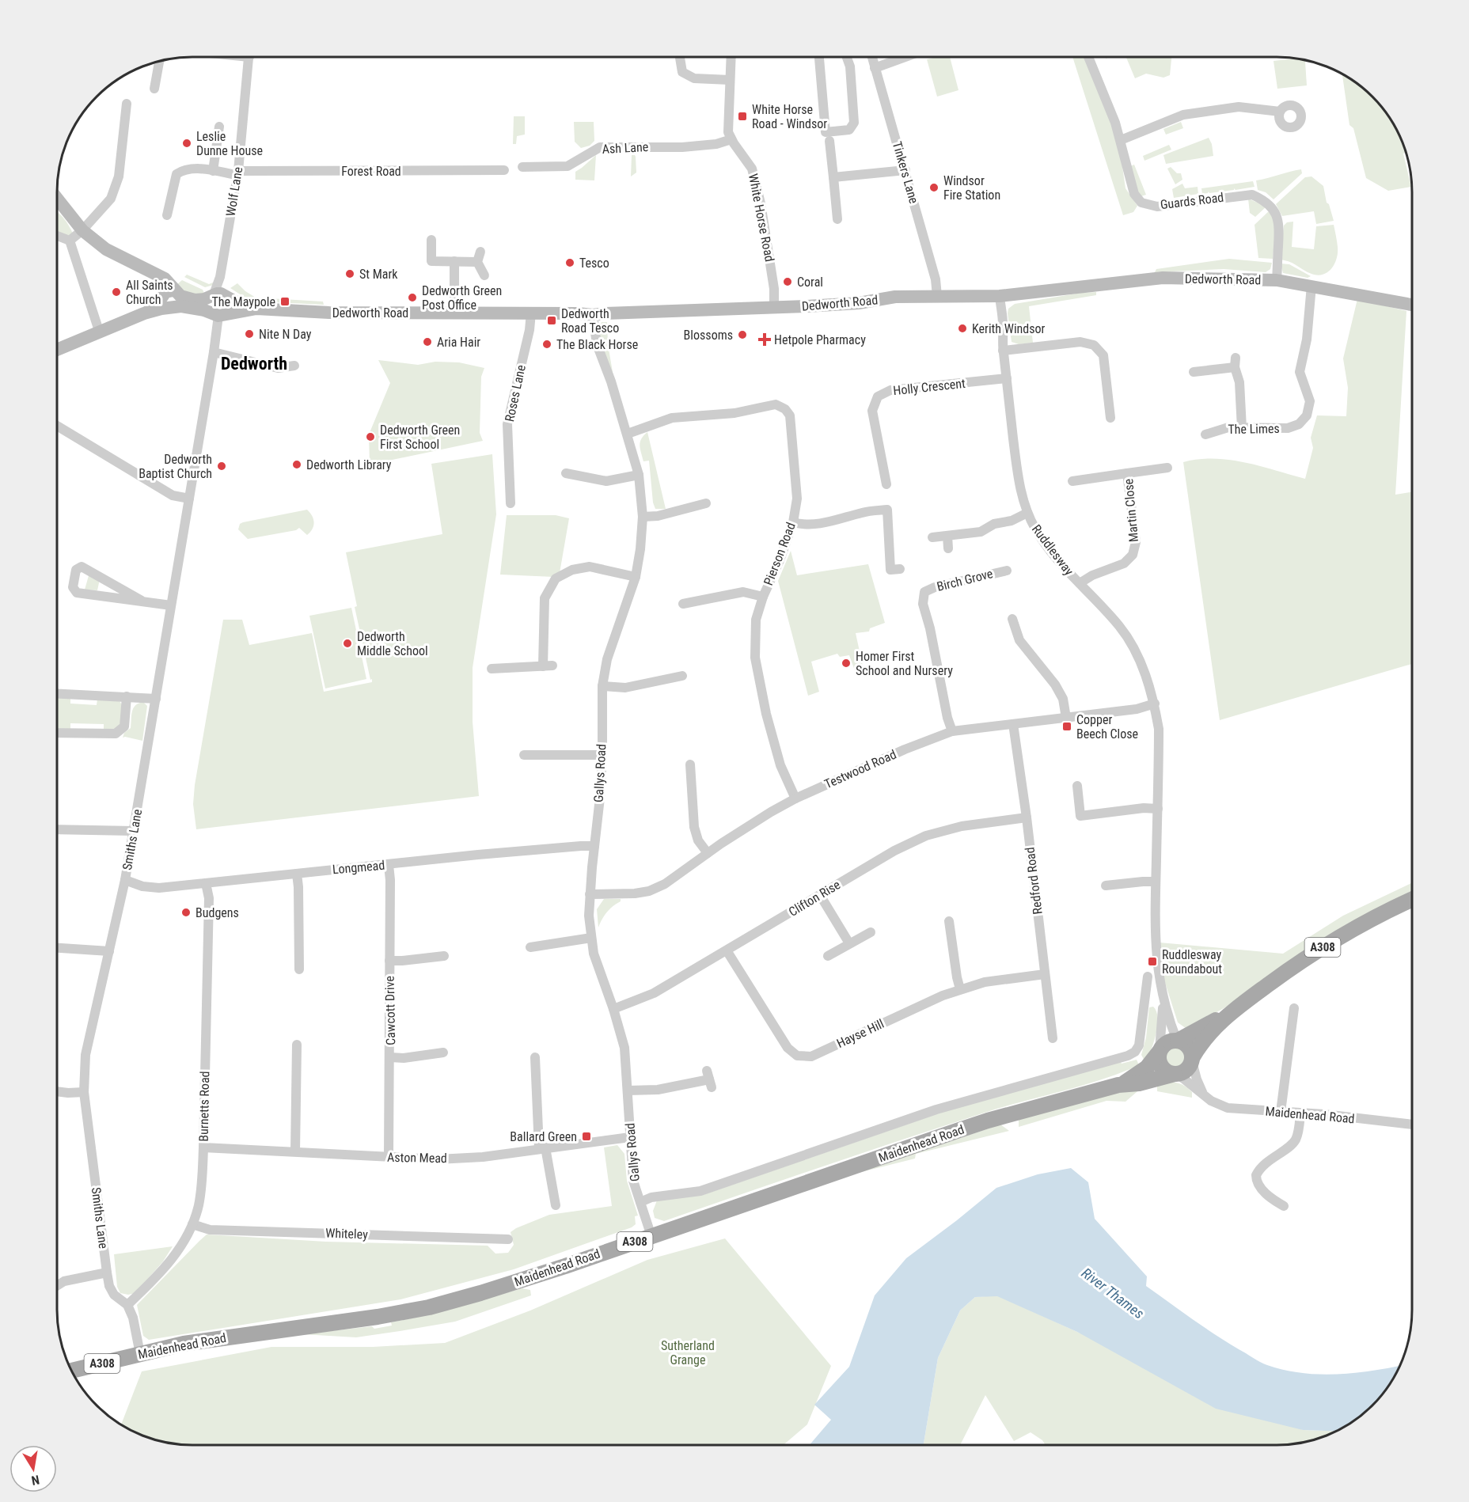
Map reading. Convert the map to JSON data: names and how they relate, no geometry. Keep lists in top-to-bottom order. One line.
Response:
{"streets":{"main road":["Dedworth Road","A308","Maidenhead Road"],"street":["Ash Lane","Forest Road","Tinkers Lane","Wolf Lane","Guards Road","White Horse Road","Holly Crescent","Roses Lane","The Limes","Martin Close","Ruddlesway","Pierson Road","Birch Grove","Testwood Road","Gallys Road","Smiths Lane","Longmead","Redford Road","Clifton Rise","Cawcott Drive","Hayse Hill","Burnetts Road","Aston Mead","Whiteley"]},"crossings":[["Ash Lane","White Horse Road"],["Forest Road","Wolf Lane"],["Tinkers Lane","Dedworth Road"],["Wolf Lane","Dedworth Road"],["Guards Road","Dedworth Road"],["White Horse Road","Dedworth Road"],["Dedworth Road","Roses Lane"],["Dedworth Road","The Limes"],["Dedworth Road","Ruddlesway"],["Dedworth Road","Gallys Road"],["Dedworth Road","Smiths Lane"],["Holly Crescent","Ruddlesway"],["Martin Close","Ruddlesway"],["Ruddlesway","Testwood Road"],["Ruddlesway","A308"],["Ruddlesway","Maidenhead Road"],["Pierson Road","Testwood Road"],["Pierson Road","Gallys Road"],["Birch Grove","Testwood Road"],["Testwood Road","Gallys Road"],["Testwood Road","Redford Road"],["Gallys Road","Longmead"],["Gallys Road","Clifton Rise"],["Gallys Road","Maidenhead Road"],["Gallys Road","Aston Mead"],["Smiths Lane","Longmead"],["Smiths Lane","Burnetts Road"],["Smiths Lane","Maidenhead Road"],["Longmead","Cawcott Drive"],["Longmead","Burnetts Road"],["Redford Road","Clifton Rise"],["Redford Road","Hayse Hill"],["Clifton Rise","Hayse Hill"],["A308","Maidenhead Road"],["Cawcott Drive","Aston Mead"],["Burnetts Road","Aston Mead"],["Burnetts Road","Whiteley"]],"districts":["Dedworth"],"water":["River Thames"],"parks":["Sutherland Grange"],"places":{"transit":["White Horse Road - Windsor","The Maypole","Dedworth Road Tesco","Copper Beech Close","Ruddlesway Roundabout","Ballard Green"],"other":["Leslie Dunne House","Windsor Fire Station","Tesco","St Mark","Coral","All Saints Church","Dedworth Green Post Office","Kerith Windsor","Nite N Day","Blossoms","Aria Hair","The Black Horse","Dedworth Green First School","Dedworth Library","Dedworth Baptist Church","Dedworth Middle School","Homer First School and Nursery","Budgens"],"health":["Hetpole Pharmacy"]},"north":"bottom"}
